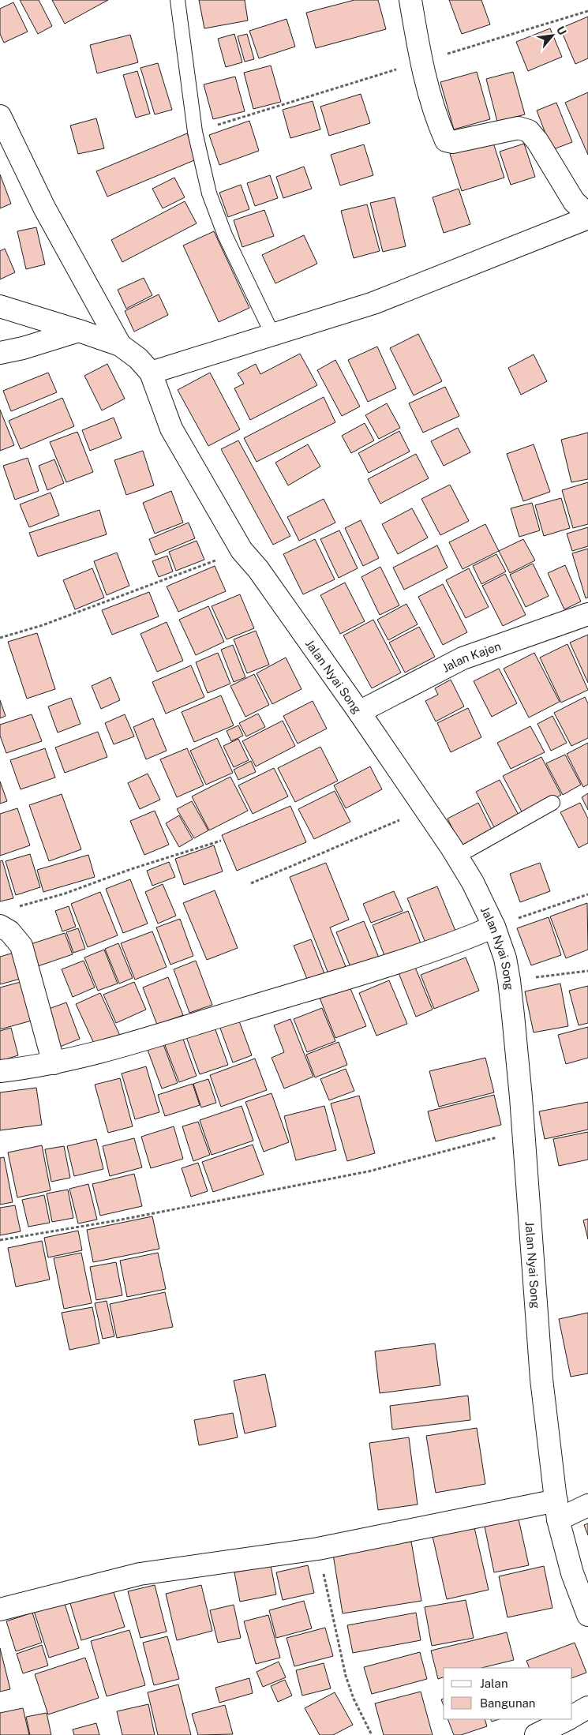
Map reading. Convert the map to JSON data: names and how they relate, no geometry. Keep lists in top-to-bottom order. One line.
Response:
{"streets":{"street":["Jalan Kajen","Jalan Nyai Song"]},"crossings":[["Jalan Kajen","Jalan Nyai Song"]],"legend":["Jalan","Bangunan"],"north":"top right"}
